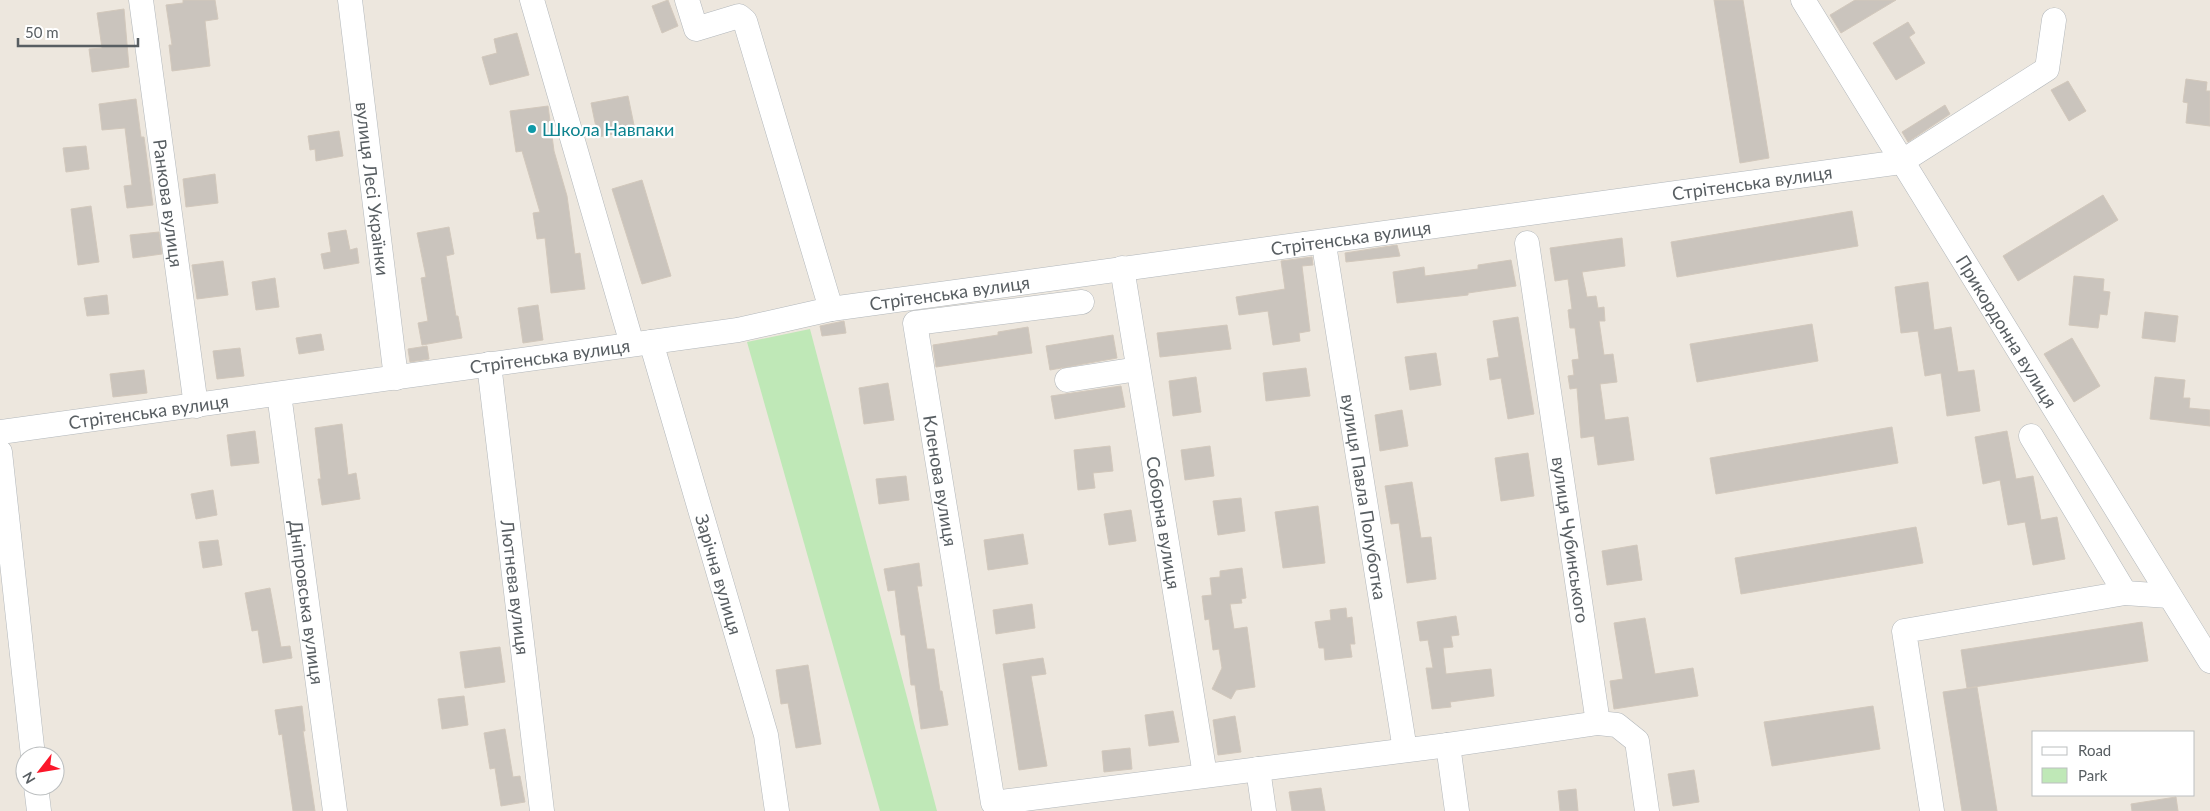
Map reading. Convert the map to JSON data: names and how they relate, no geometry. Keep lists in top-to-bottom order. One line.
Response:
{"streets":{"street":["Стрітенська вулиця","вулиця Лесі Українки","Ранкова вулиця","Прикордонна вулиця","Кленова вулиця","вулиця Павла Полуботка","Соборна вулиця","вулиця Чубинського","Зарічна вулиця","Лютнева вулиця","Дніпровська вулиця"]},"crossings":[["Стрітенська вулиця","вулиця Лесі Українки"],["Стрітенська вулиця","Ранкова вулиця"],["Стрітенська вулиця","Прикордонна вулиця"],["Стрітенська вулиця","вулиця Павла Полуботка"],["Стрітенська вулиця","Соборна вулиця"],["Стрітенська вулиця","Зарічна вулиця"],["Стрітенська вулиця","Лютнева вулиця"],["Стрітенська вулиця","Дніпровська вулиця"]],"places":["Школа Навпаки"],"legend":["Road","Park"],"scale_bar":"50 m","north":"bottom left"}
